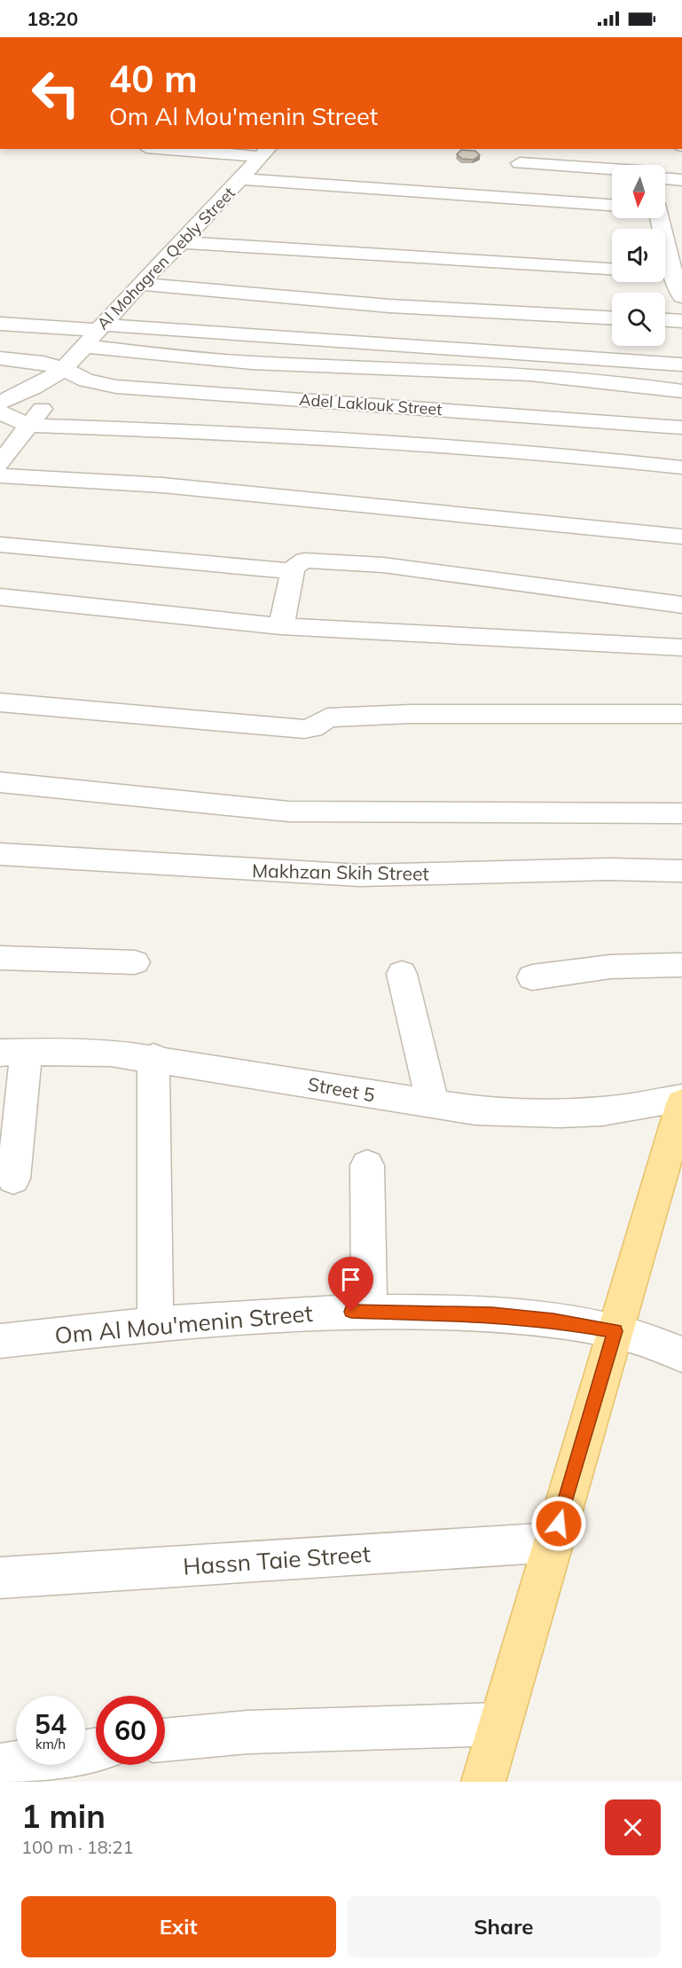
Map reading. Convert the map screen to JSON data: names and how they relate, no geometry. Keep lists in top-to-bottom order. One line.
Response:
{"streets":{"street":["Al Mohagren Qebly Street","Adel Laklouk Street","Makhzan Skih Street","Street 5","Om Al Mou'menin Street","Hassn Taie Street"]},"crossings":[["Al Mohagren Qebly Street","Adel Laklouk Street"]],"north":"bottom","page":{"status":"18:20","turn":["40 m","Om Al Mou'menin Street"],"speed":"54 km/h","limit":"60","heading":["1 min","100 m · 18:21"],"buttons":["Exit","Share"]}}
